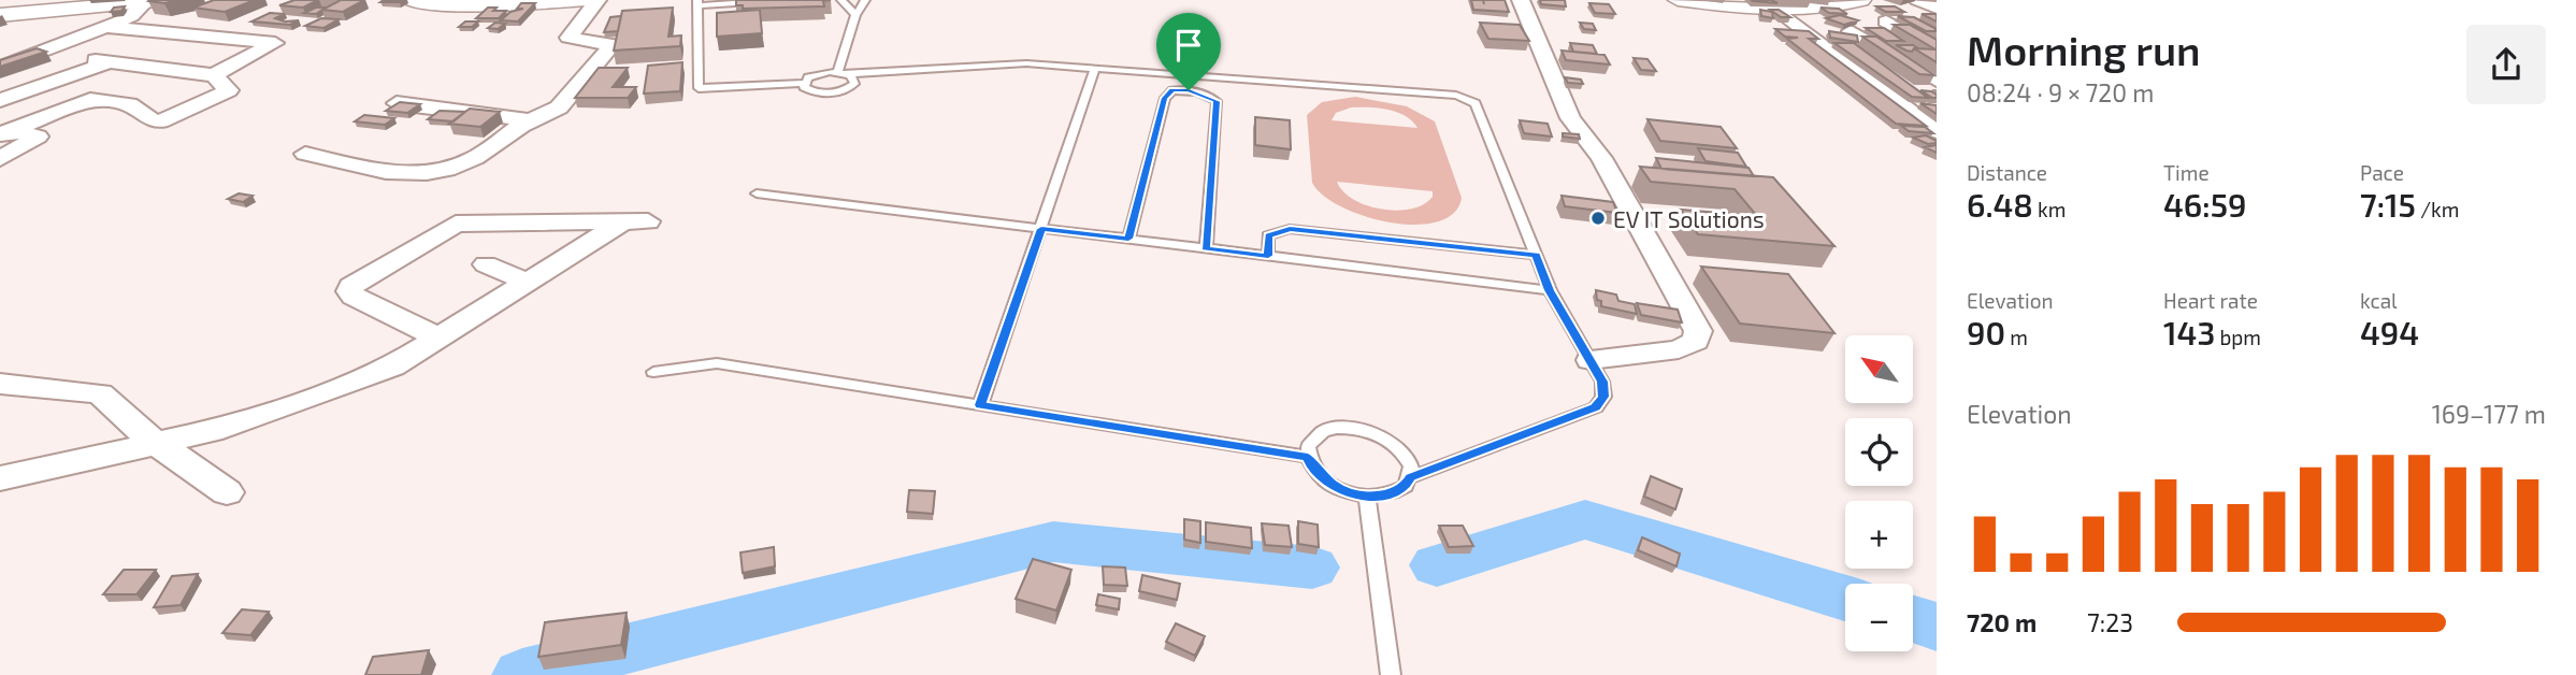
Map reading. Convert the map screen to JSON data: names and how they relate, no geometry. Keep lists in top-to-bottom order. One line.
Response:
{"places":["EV IT Solutions"],"north":"top left","page":{"heading":["Morning run","08:24 · 9 × 720 m"],"stats":[["Distance","6.48 km"],["Time","46:59"],["Pace","7:15 /km"],["Elevation","90 m"],["Heart rate","143 bpm"],["kcal","494"]],"map_buttons":["+","−"],"chart":["Elevation","169–177 m"],"list":[{"name":"720 m","note":"7:23"}]}}
